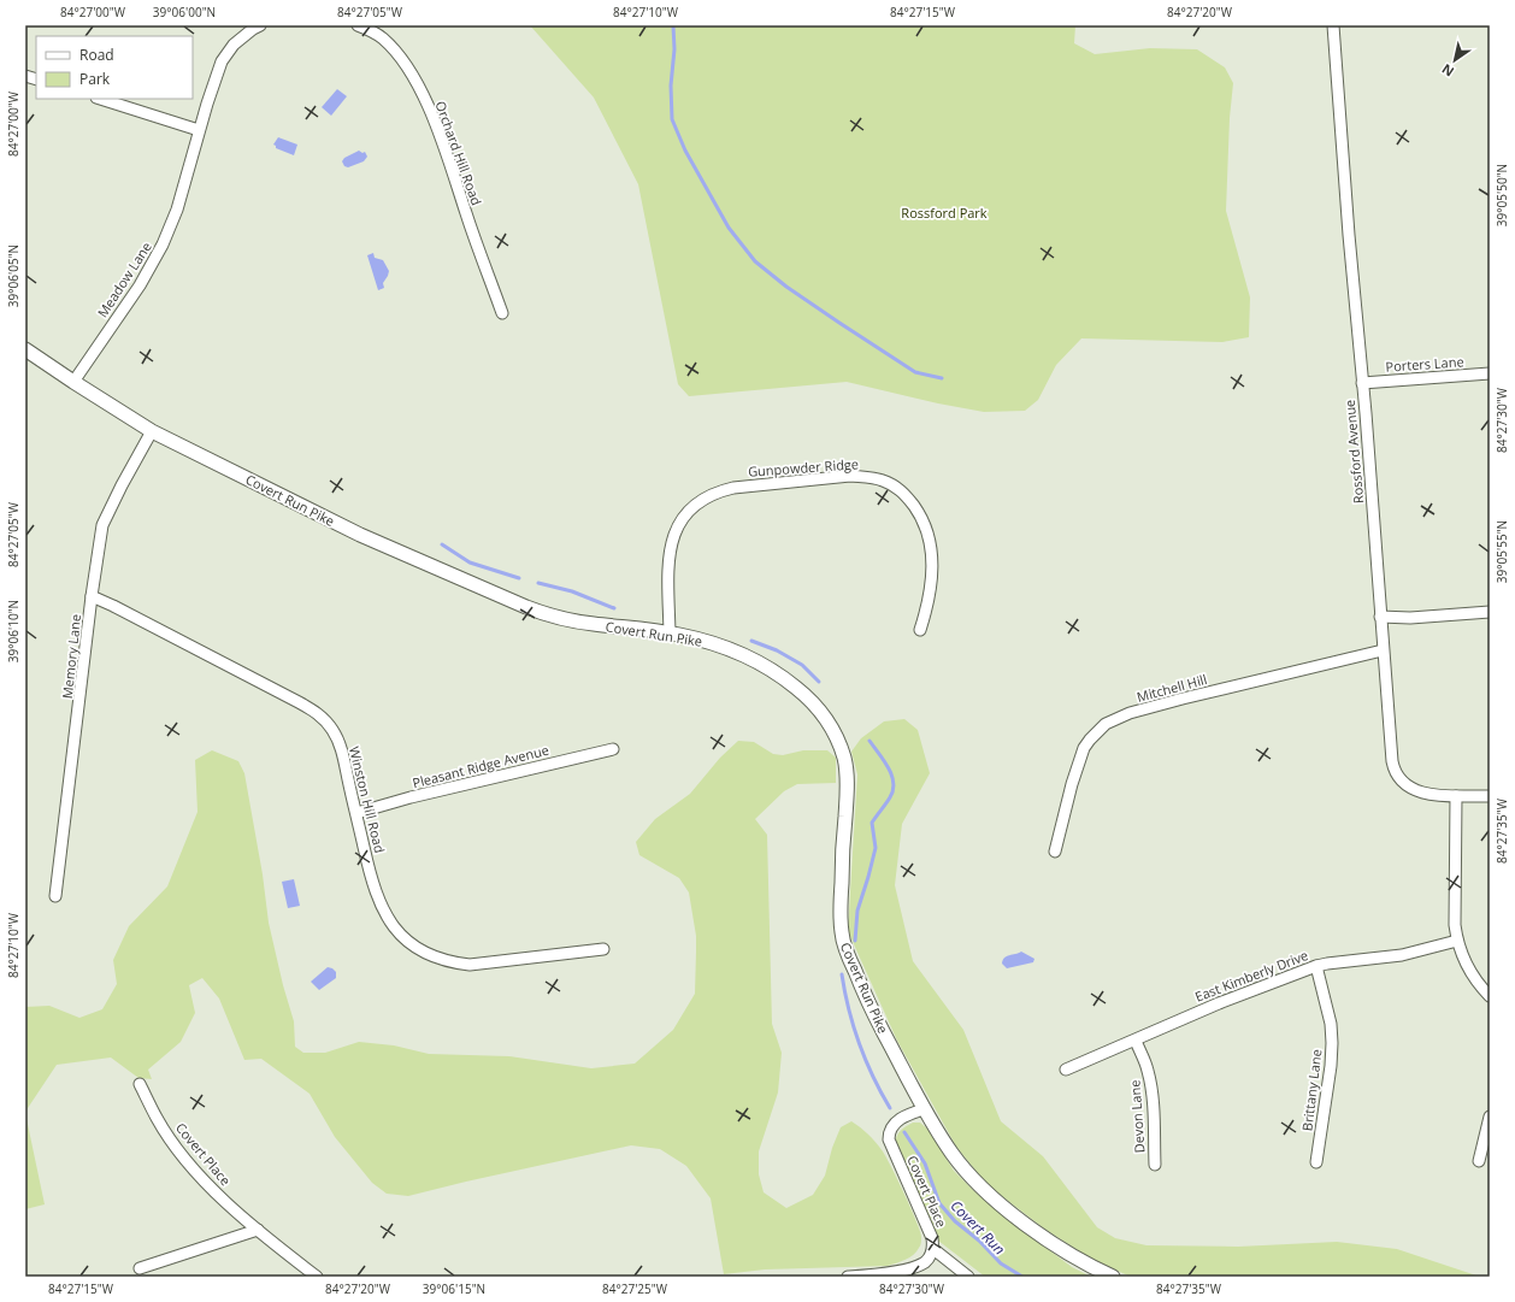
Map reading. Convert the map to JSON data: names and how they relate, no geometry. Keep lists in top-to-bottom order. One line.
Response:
{"streets":{"street":["Orchard Hill Road","Meadow Lane","Porters Lane","Rossford Avenue","Gunpowder Ridge","Covert Run Pike","Memory Lane","Mitchell Hill","Pleasant Ridge Avenue","Winston Hill Road","East Kimberly Drive","Brittany Lane","Devon Lane","Covert Place"]},"crossings":[["Meadow Lane","Covert Run Pike"],["Porters Lane","Rossford Avenue"],["Rossford Avenue","Mitchell Hill"],["Gunpowder Ridge","Covert Run Pike"],["Covert Run Pike","Memory Lane"],["Covert Run Pike","Covert Place"],["Memory Lane","Winston Hill Road"],["Pleasant Ridge Avenue","Winston Hill Road"],["East Kimberly Drive","Brittany Lane"],["East Kimberly Drive","Devon Lane"]],"water":["Covert Run"],"parks":["Rossford Park"],"legend":["Road","Park"],"north":"bottom left","coordinates":["84°27'00\"W","39°06'00\"N","84°27'05\"W","84°27'10\"W","84°27'15\"W","84°27'20\"W","39°05'50\"N","39°06'05\"N","84°27'30\"W","39°05'55\"N","39°06'10\"N","84°27'35\"W","39°06'15\"N","84°27'25\"W"]}
